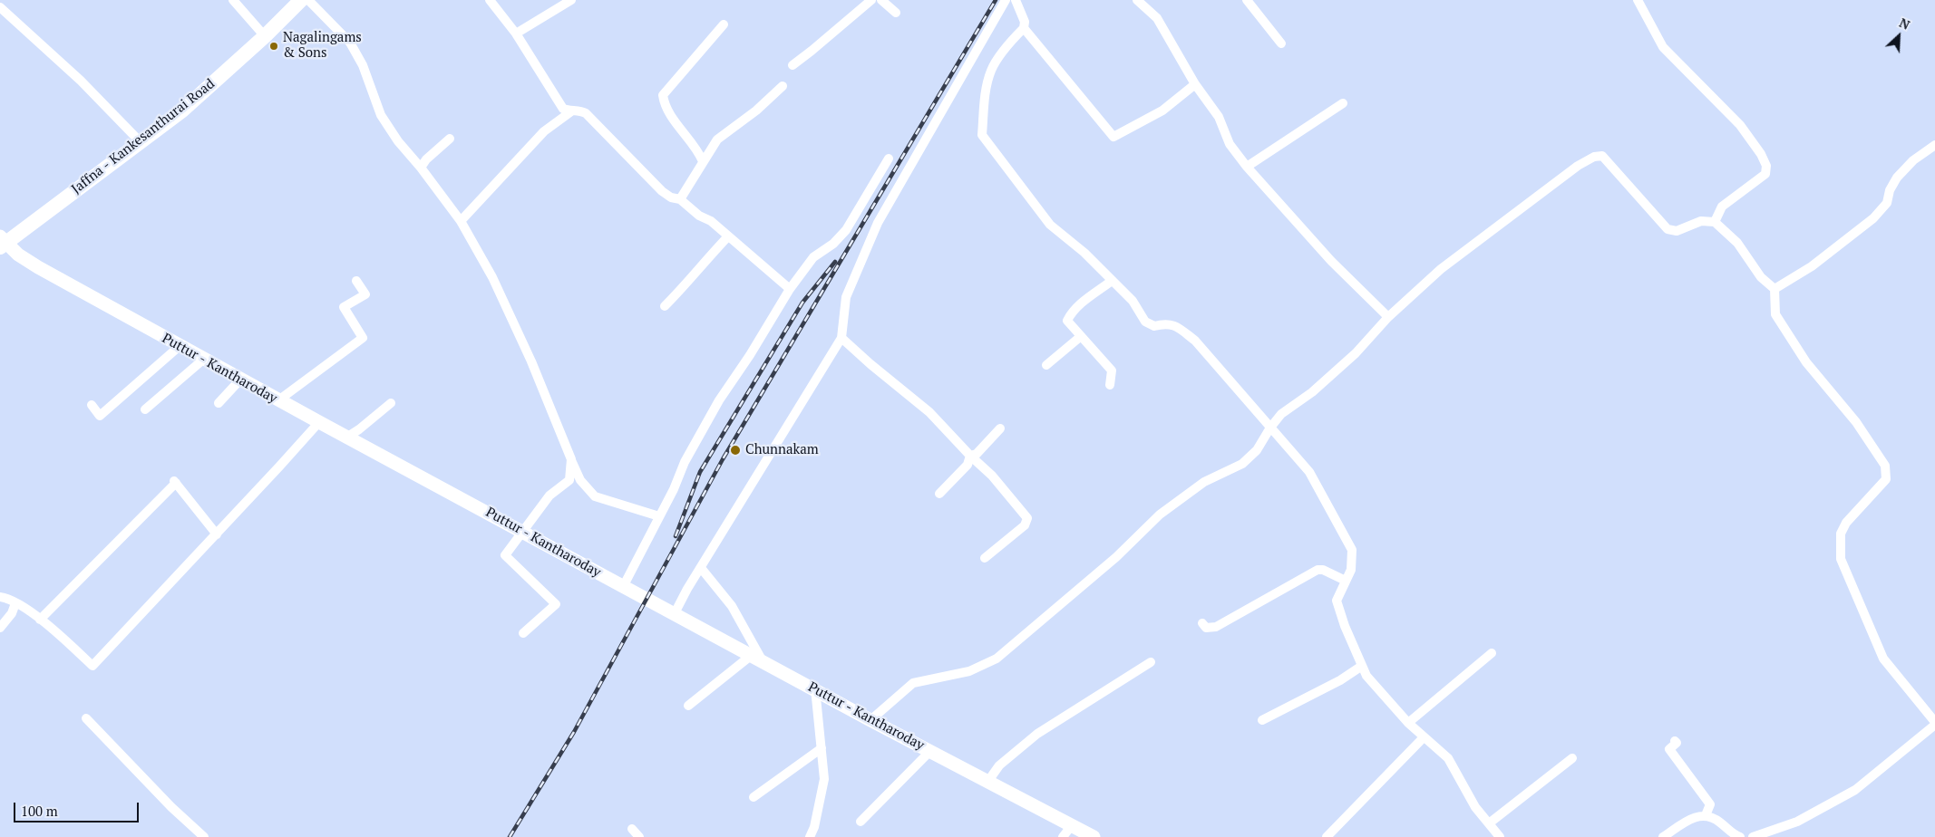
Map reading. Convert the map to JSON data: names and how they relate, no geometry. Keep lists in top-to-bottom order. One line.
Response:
{"streets":{"main road":["Jaffna - Kankesanthurai Road","Puttur - Kantharoday"]},"crossings":[["Jaffna - Kankesanthurai Road","Puttur - Kantharoday"]],"places":["Nagalingams & Sons","Chunnakam"],"scale_bar":"100 m","north":"top right"}
